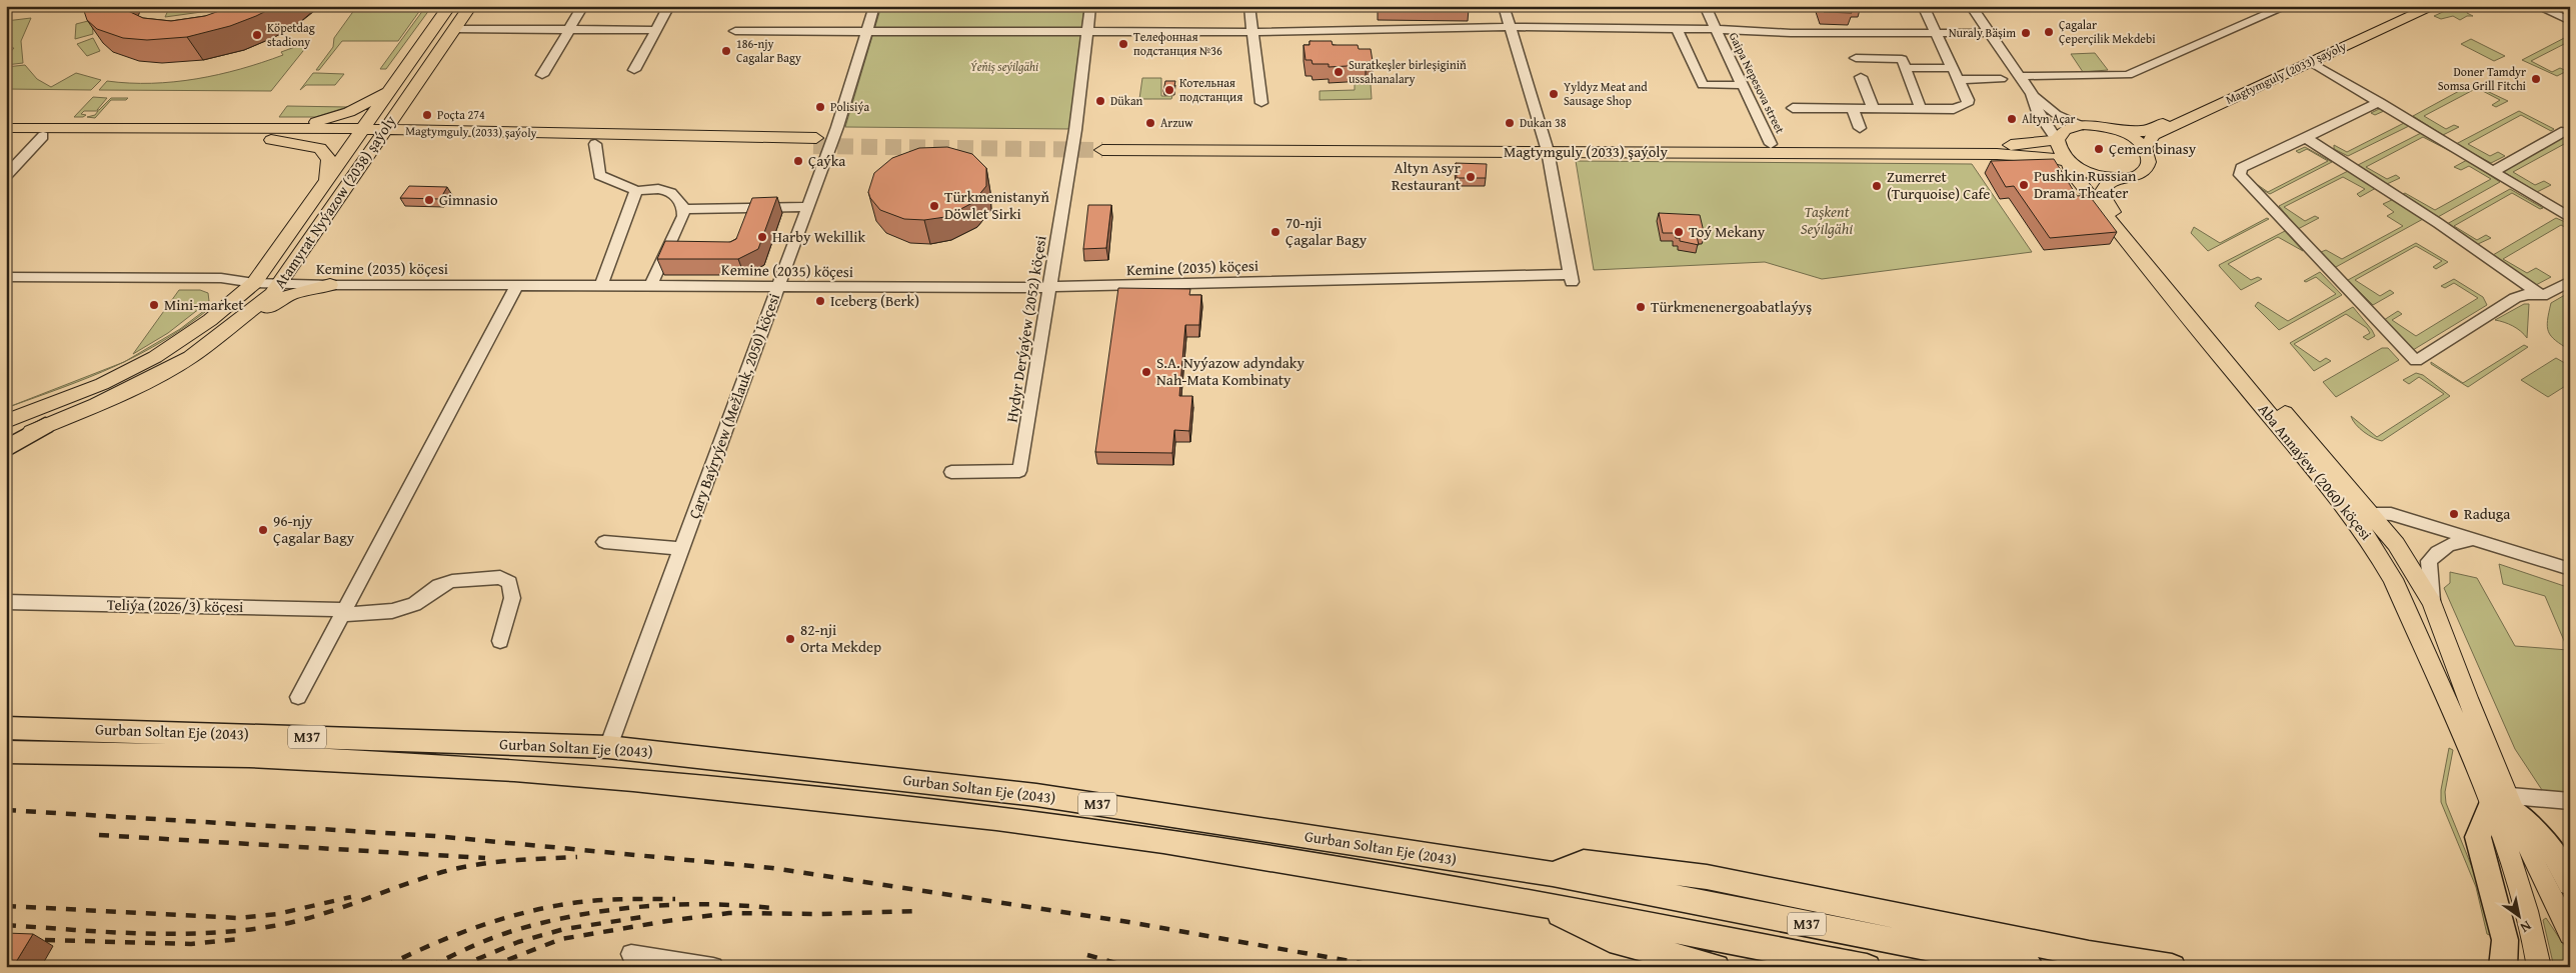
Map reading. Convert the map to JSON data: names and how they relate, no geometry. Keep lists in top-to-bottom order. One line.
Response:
{"streets":{"highway":["Gurban Soltan Eje (2043)","M37"],"main road":["Magtymguly (2033) şaýoly","Atamyrat Nyýazow (2038) şaýoly","Aba Annaýew (2060) köçesi"],"street":["Gaipa Nepesova street","Kemine (2035) köçesi","Hydyr Derýaýew (2052) köçesi","Çary Baýryýew (Mežlauk, 2050) köçesi","Teliýa (2026/3) köçesi"]},"crossings":[["Magtymguly (2033) şaýoly","Gaipa Nepesova street"],["Magtymguly (2033) şaýoly","Atamyrat Nyýazow (2038) şaýoly"],["Magtymguly (2033) şaýoly","Kemine (2035) köçesi"],["Magtymguly (2033) şaýoly","Aba Annaýew (2060) köçesi"],["Atamyrat Nyýazow (2038) şaýoly","Kemine (2035) köçesi"],["Kemine (2035) köçesi","Hydyr Derýaýew (2052) köçesi"],["Kemine (2035) köçesi","Çary Baýryýew (Mežlauk, 2050) köçesi"],["Çary Baýryýew (Mežlauk, 2050) köçesi","Gurban Soltan Eje (2043)"]],"parks":["Ýeňiş seýilgähi","Taşkent Seýilgähi"],"places":["Çagalar Çeperçilik Mekdebi","Nuraly Bäşim","Köpetdag stadiony","Телефонная подстанция №36","186-njy Cagalar Bagy","Suratkeşler birleşiginiň ussahanalary","Doner Tamdyr Somsa Grill Fitchi","Котельная подстанция","Yyldyz Meat and Sausage Shop","Dükan","Polisiýa","Poçta 274","Altyn Açar","Arzuw","Dukan 38","Çemen binasy","Çaýka","Altyn Asyr Restaurant","Pushkin Russian Drama Theater","Zumerret (Turquoise) Cafe","Gimnasio","Türkmenistanyň Döwlet Sirki","70-nji Çagalar Bagy","Toý Mekany","Harby Wekillik","Iceberg (Berk)","Mini-market","Türkmenenergoabatlaýyş","S.A. Nyýazow adyndaky Nah-Mata Kombinaty","Raduga","96-njy Çagalar Bagy","82-nji Orta Mekdep"],"north":"bottom right"}
